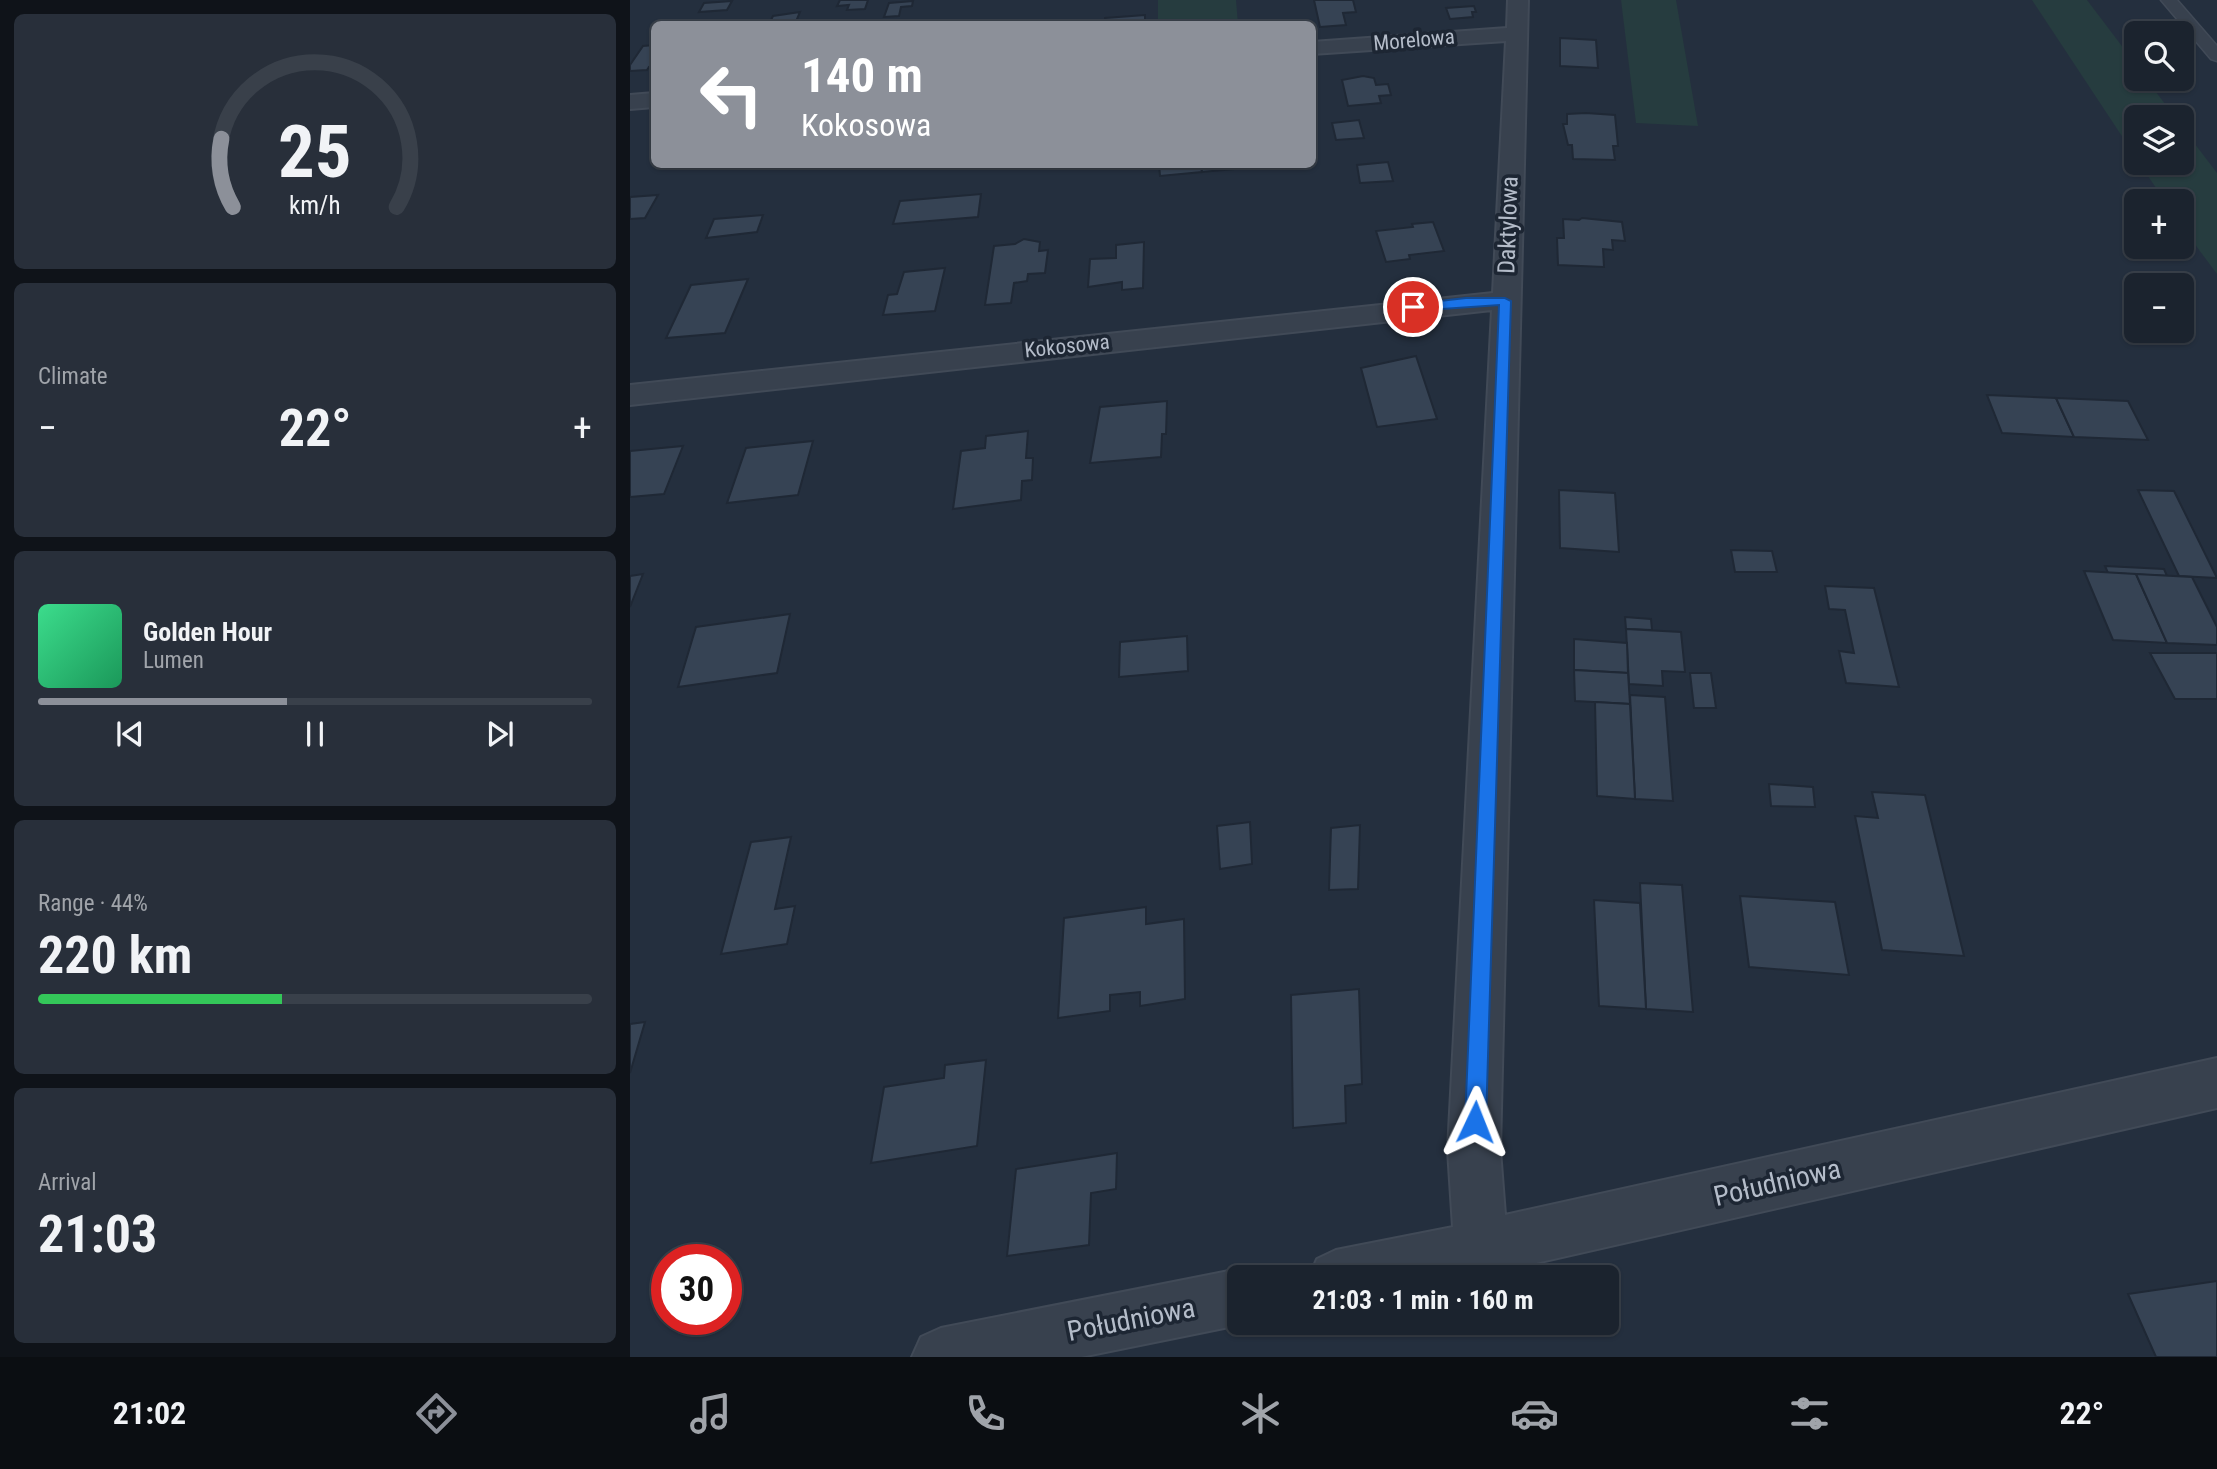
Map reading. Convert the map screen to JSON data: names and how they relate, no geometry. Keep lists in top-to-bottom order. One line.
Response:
{"streets":{"street":["Morelowa","Daktylowa","Kokosowa","Południowa"]},"crossings":[["Morelowa","Daktylowa"],["Daktylowa","Kokosowa"],["Daktylowa","Południowa"]],"page":{"map_buttons":["+","−"],"turn":["140 m","Kokosowa"],"tile":["Climate",["Range · 44%","220 km"],["Arrival","21:03"]],"heat":["−","22°","+"],"song":["Golden Hour","Lumen"],"limit":"30","trip":"21:03 · 1 min · 160 m","tabs":["21:02","22°"],"gauge":["25","km/h"]}}
